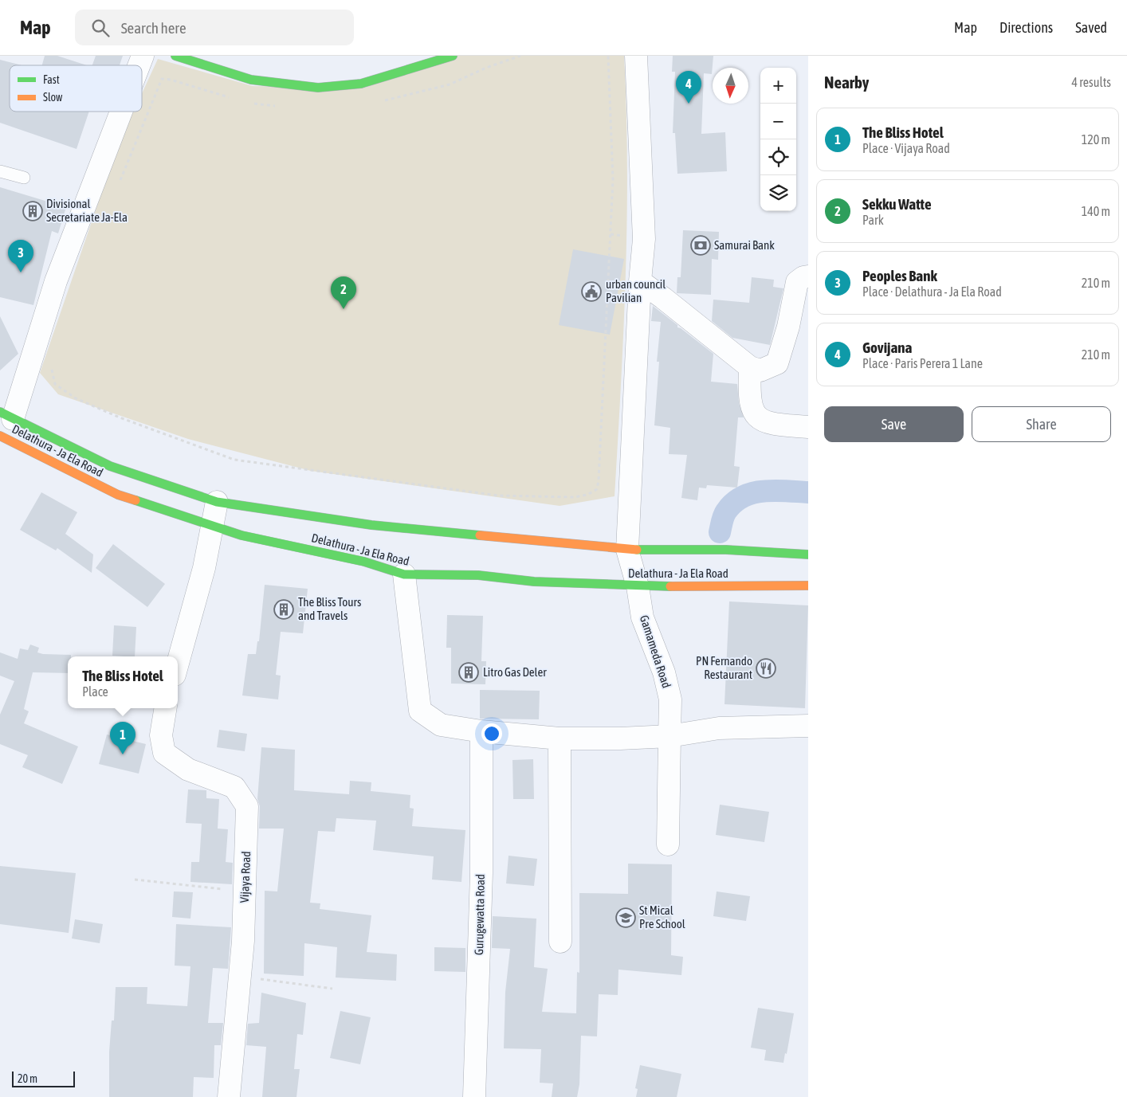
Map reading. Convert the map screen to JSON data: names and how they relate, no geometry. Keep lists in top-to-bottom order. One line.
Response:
{"streets":{"main road":["Delathura - Ja Ela Road"],"street":["Gamameda Road","Vijaya Road","Gurugewatta Road"]},"crossings":[["Delathura - Ja Ela Road","Gamameda Road"]],"places":{"building":["Divisional Secretariate Ja-Ela","The Bliss Tours and Travels","Litro Gas Deler"],"bank":["Samurai Bank"],"public building":["urban council Pavilian"],"restaurant":["PN Fernando Restaurant"],"school or university":["St Mical Pre School"]},"legend":["Fast","Slow"],"scale_bar":"20 m","north":"bottom","page":{"header":"Map","search":"Search here","nav":["Map","Directions","Saved"],"heading":["Nearby","4 results"],"map_buttons":["+","−"],"pins":["4","3","2","1"],"list":[{"mark":"1","name":"The Bliss Hotel","note":"Place · Vijaya Road","value":"120 m"},{"mark":"2","name":"Sekku Watte","note":"Park","value":"140 m"},{"mark":"3","name":"Peoples Bank","note":"Place · Delathura - Ja Ela Road","value":"210 m"},{"mark":"4","name":"Govijana","note":"Place · Paris Perera 1 Lane","value":"210 m"}],"buttons":["Save","Share"],"popup":["The Bliss Hotel","Place"],"scale":"20 m"}}
